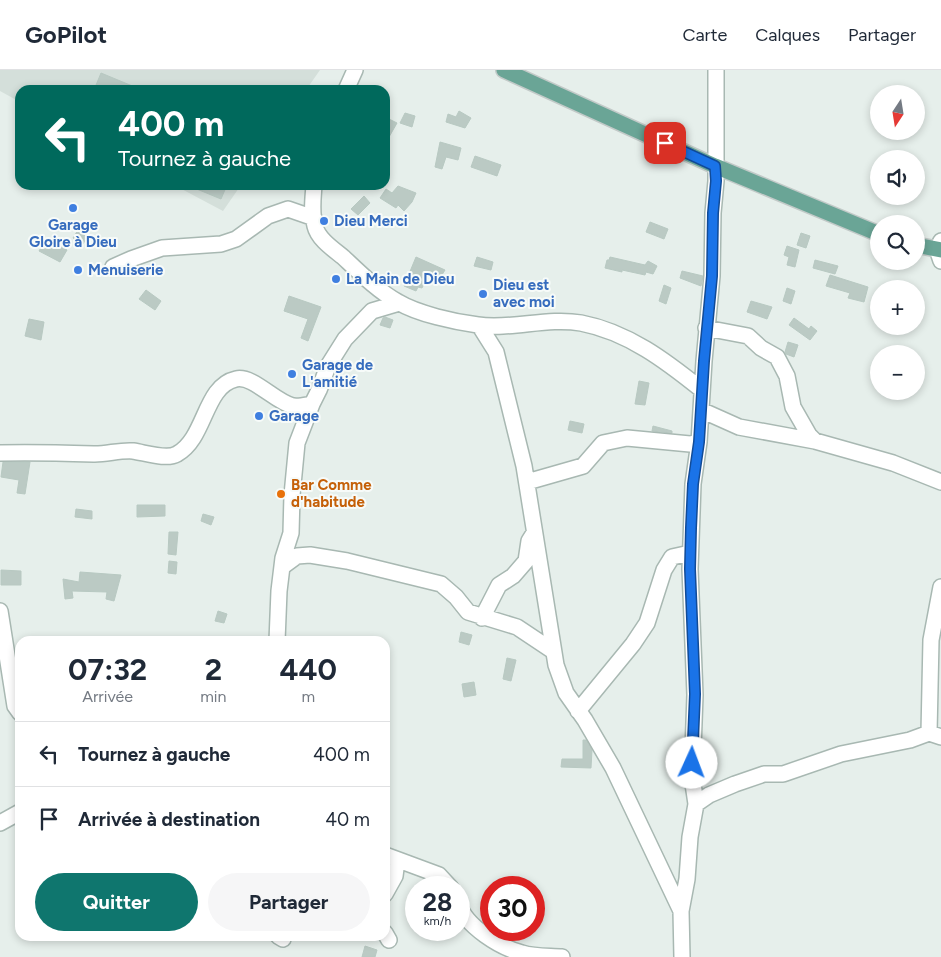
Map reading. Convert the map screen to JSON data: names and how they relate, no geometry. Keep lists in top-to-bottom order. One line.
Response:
{"places":["Garage Gloire à Dieu","Dieu Merci","Menuiserie","La Main de Dieu","Dieu est avec moi","Garage de L'amitié","Garage","Bar Comme d'habitude"],"north":"bottom","page":{"header":"GoPilot","nav":["Carte","Calques","Partager"],"map_buttons":["+","−"],"turn":["400 m","Tournez à gauche"],"eta":["07:32","Arrivée","2","min","440","m"],"list":[{"name":"Tournez à gauche","value":"400 m"},{"name":"Arrivée à destination","value":"40 m"}],"buttons":["Quitter","Partager"],"speed":"28 km/h","limit":"30"}}
